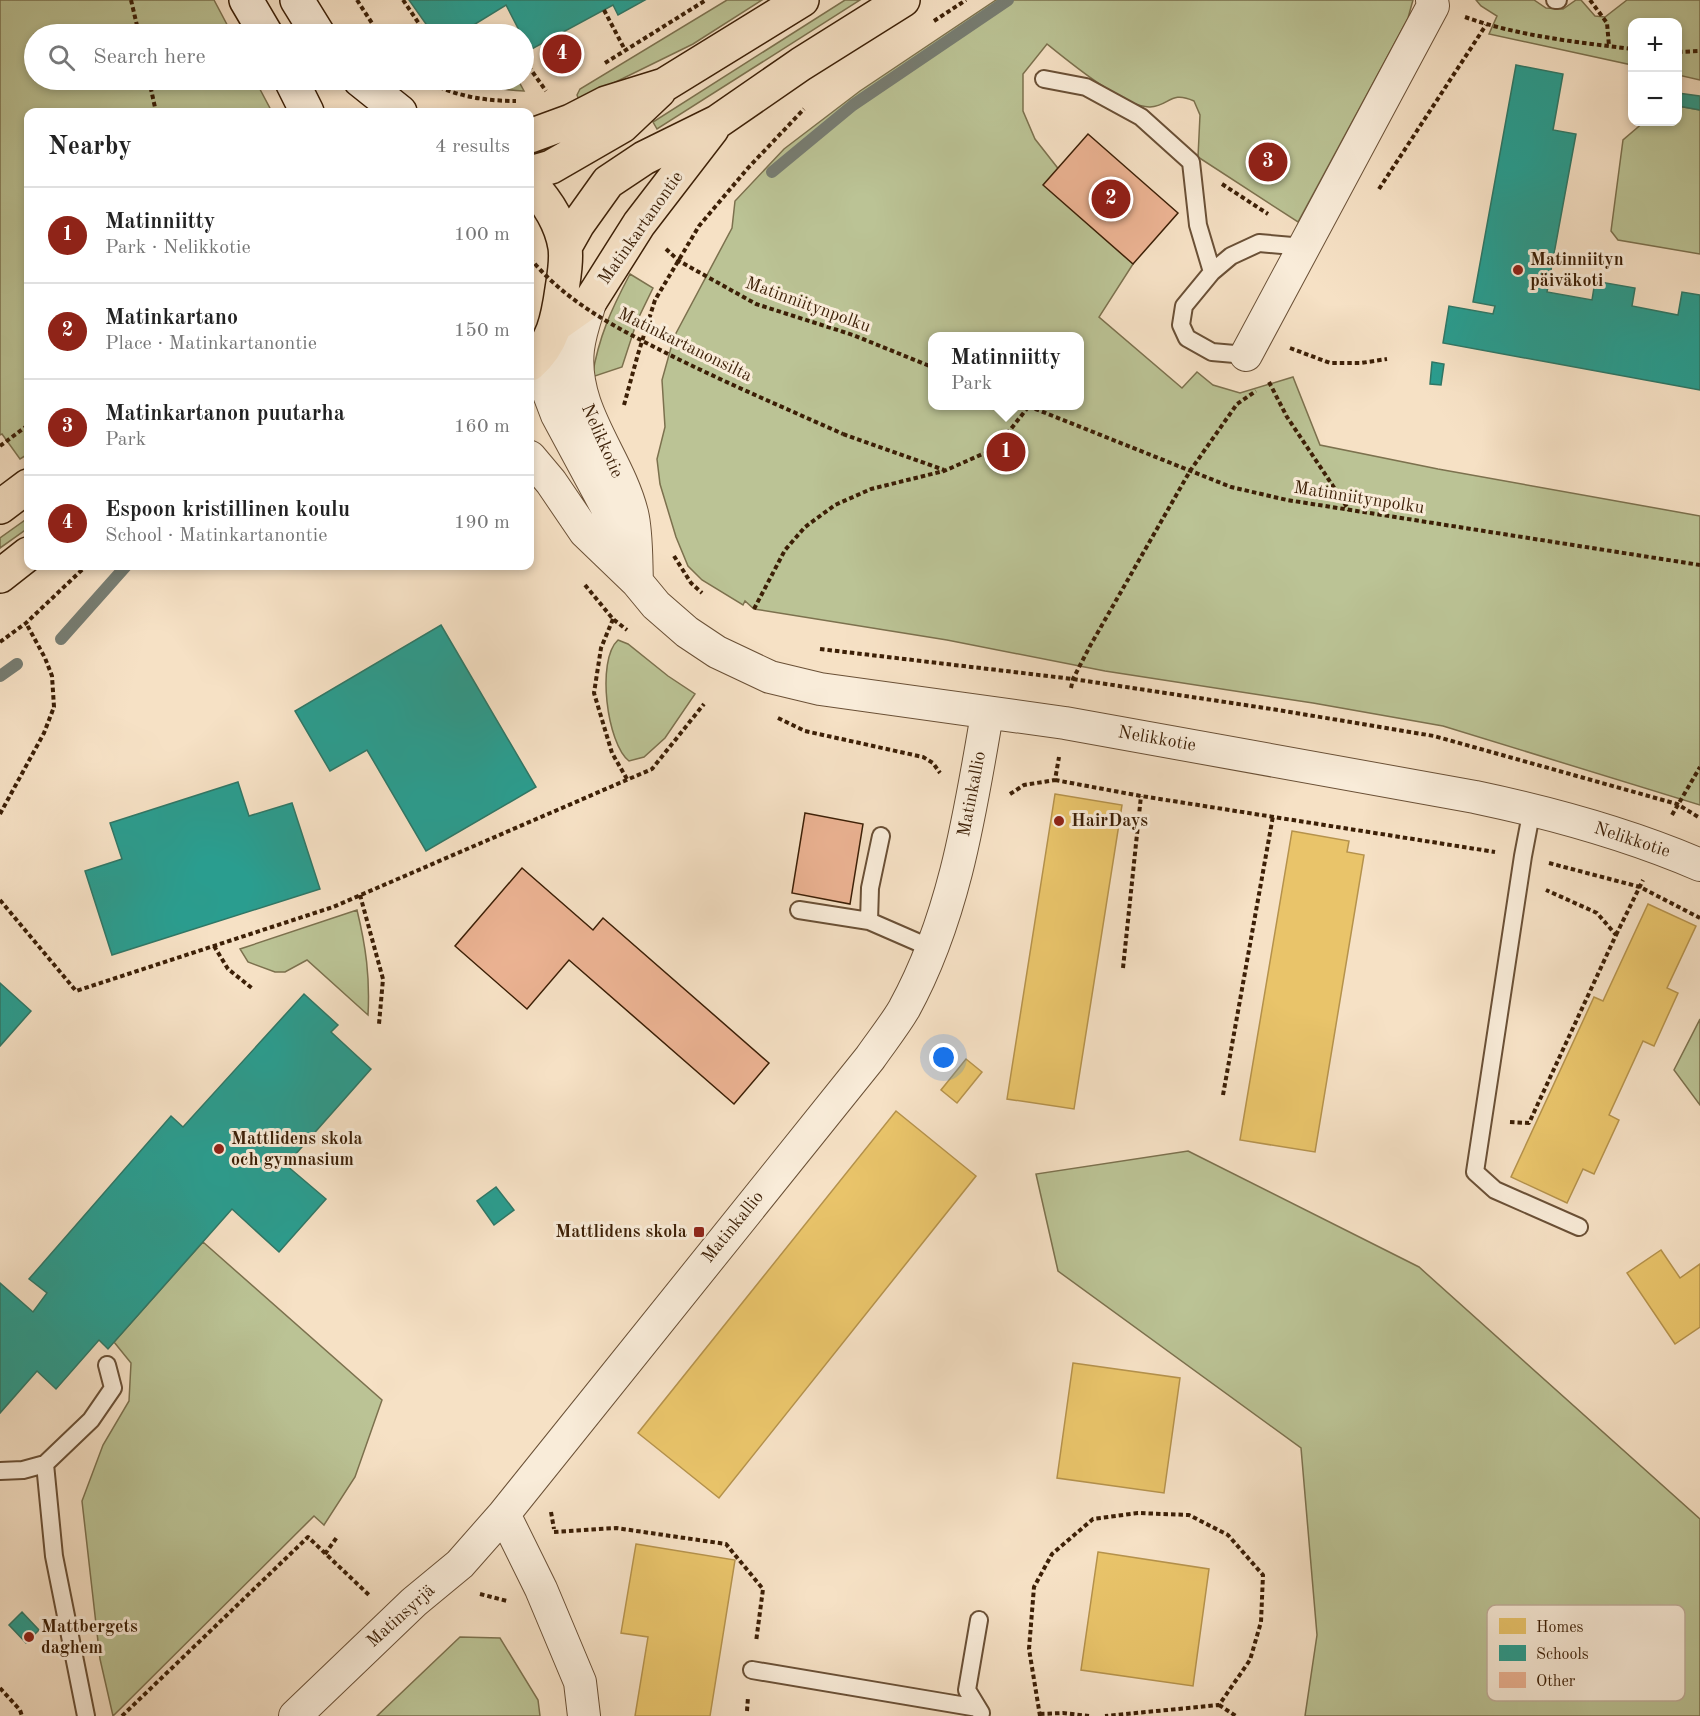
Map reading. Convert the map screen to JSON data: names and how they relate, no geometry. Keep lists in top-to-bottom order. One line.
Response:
{"streets":{"main road":["Matinkartanontie"],"street":["Nelikkotie","Matinkallio","Matinsyrjä"],"path":["Matinniitynpolku","Matinkartanonsilta"]},"crossings":[["Matinkartanontie","Nelikkotie"],["Nelikkotie","Matinkallio"],["Matinkallio","Matinsyrjä"]],"places":{"other":["Matinniityn päiväkoti","HairDays","Mattlidens skola och gymnasium","Mattbergets daghem"],"transit":["Mattlidens skola"]},"legend":["Homes","Schools","Other"],"page":{"map_buttons":["+","−"],"search":"Search here","pins":["4","3","2","1"],"heading":["Nearby","4 results"],"list":[{"mark":"1","name":"Matinniitty","note":"Park · Nelikkotie","value":"100 m"},{"mark":"2","name":"Matinkartano","note":"Place · Matinkartanontie","value":"150 m"},{"mark":"3","name":"Matinkartanon puutarha","note":"Park","value":"160 m"},{"mark":"4","name":"Espoon kristillinen koulu","note":"School · Matinkartanontie","value":"190 m"}],"popup":["Matinniitty","Park"]}}
